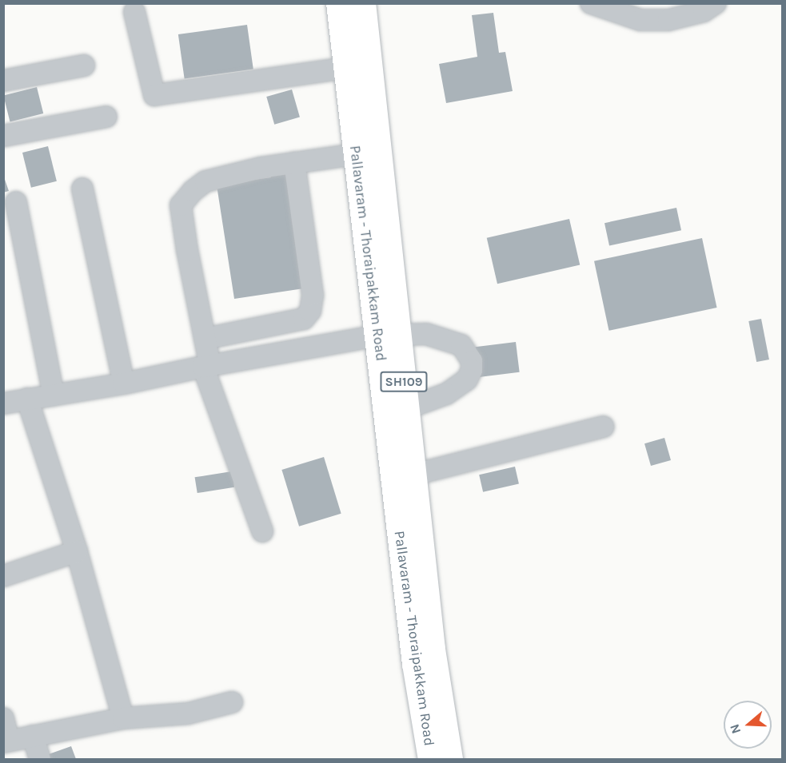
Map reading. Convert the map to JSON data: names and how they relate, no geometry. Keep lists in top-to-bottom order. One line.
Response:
{"streets":{"main road":["Pallavaram - Thoraipakkam Road","SH109"]},"north":"left"}
